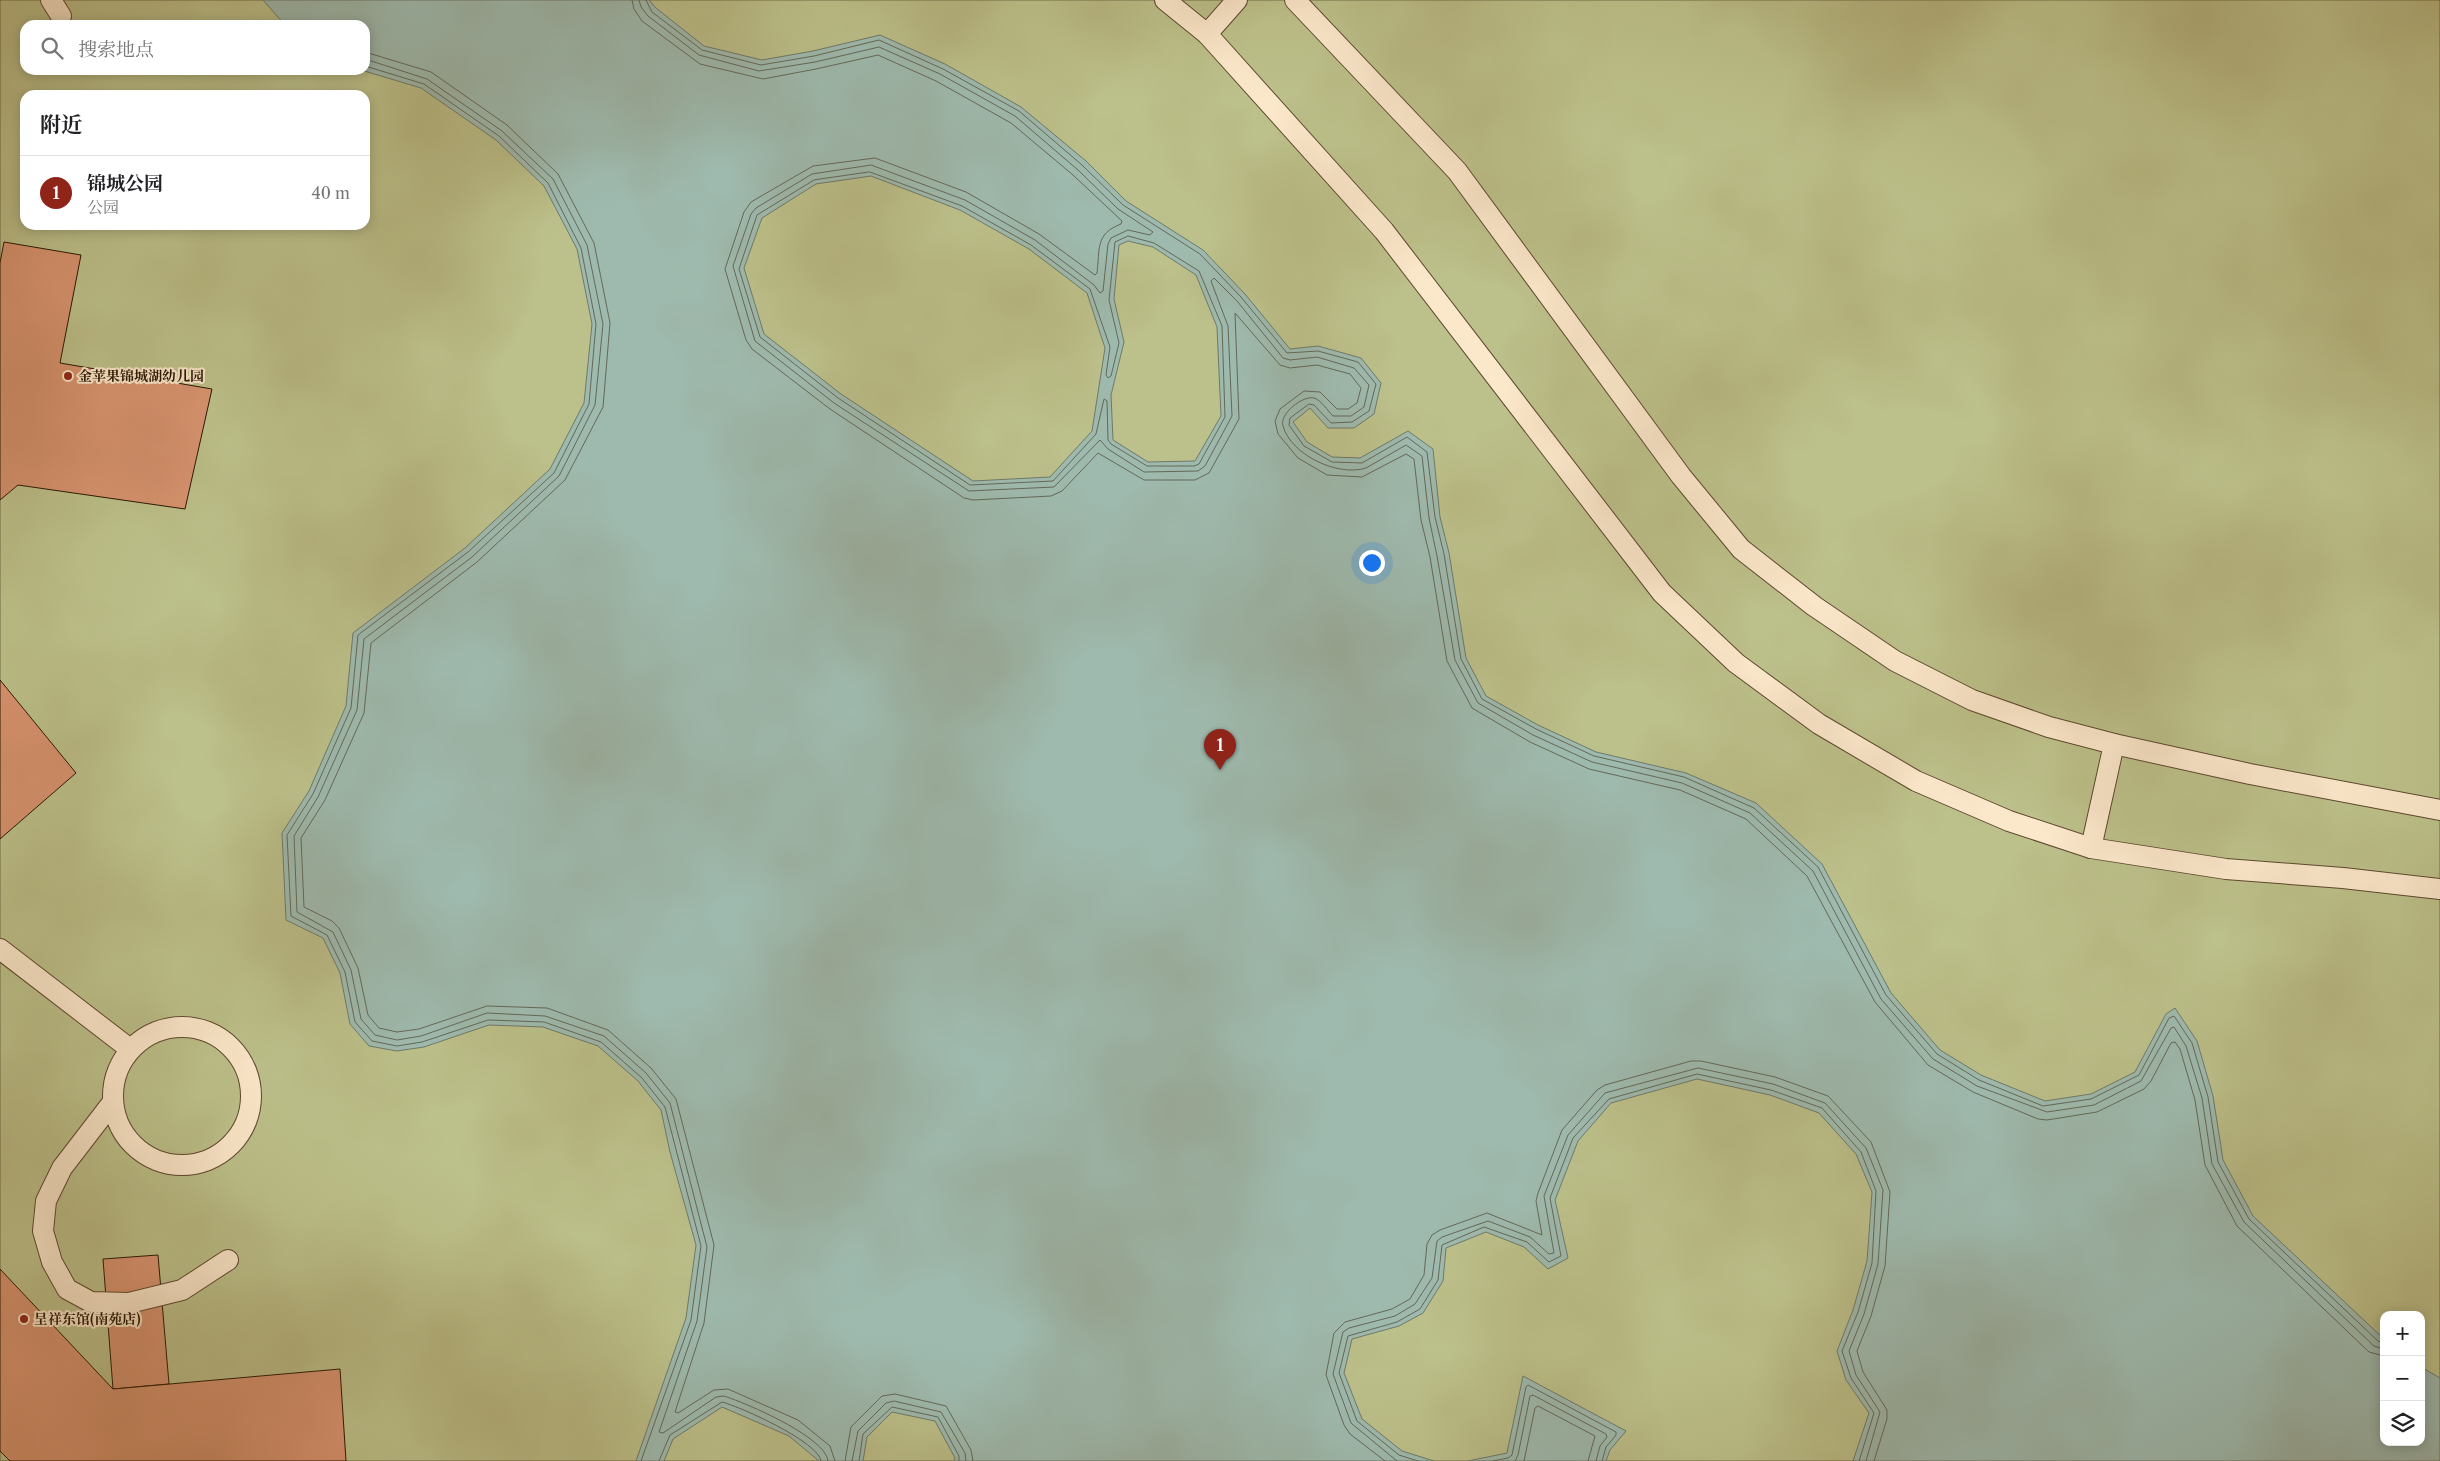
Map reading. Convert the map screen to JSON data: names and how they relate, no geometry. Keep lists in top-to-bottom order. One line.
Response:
{"places":["金苹果锦城湖幼儿园","呈祥东馆(南苑店)"],"page":{"search":"搜索地点","heading":"附近","list":[{"mark":"1","name":"锦城公园","note":"公园","value":"40 m"}],"pins":"1","map_buttons":["+","−"]}}
